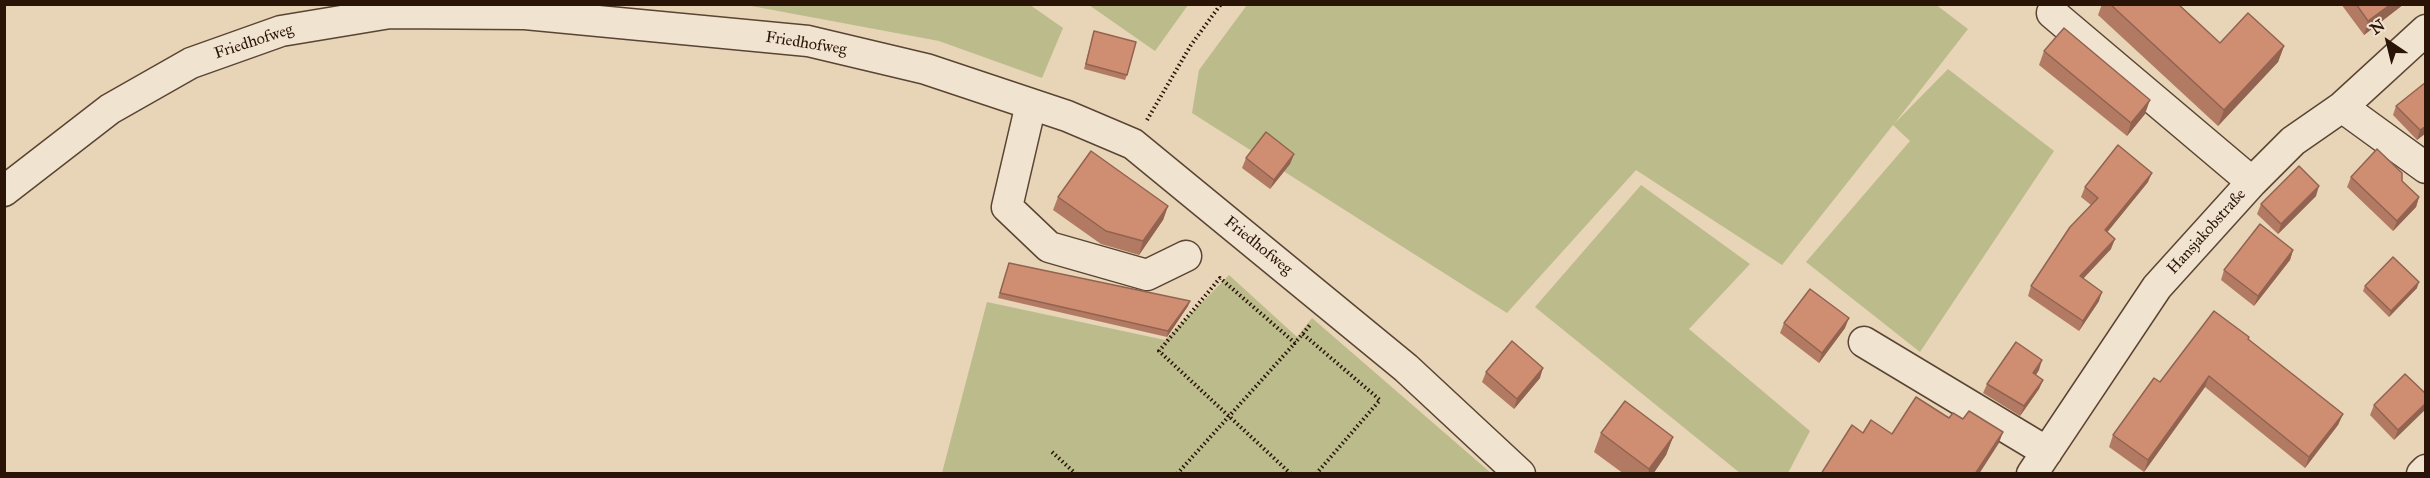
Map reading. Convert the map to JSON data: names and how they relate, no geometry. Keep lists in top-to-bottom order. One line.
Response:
{"streets":{"street":["Friedhofweg","Hansjakobstraße"]},"north":"top left"}
